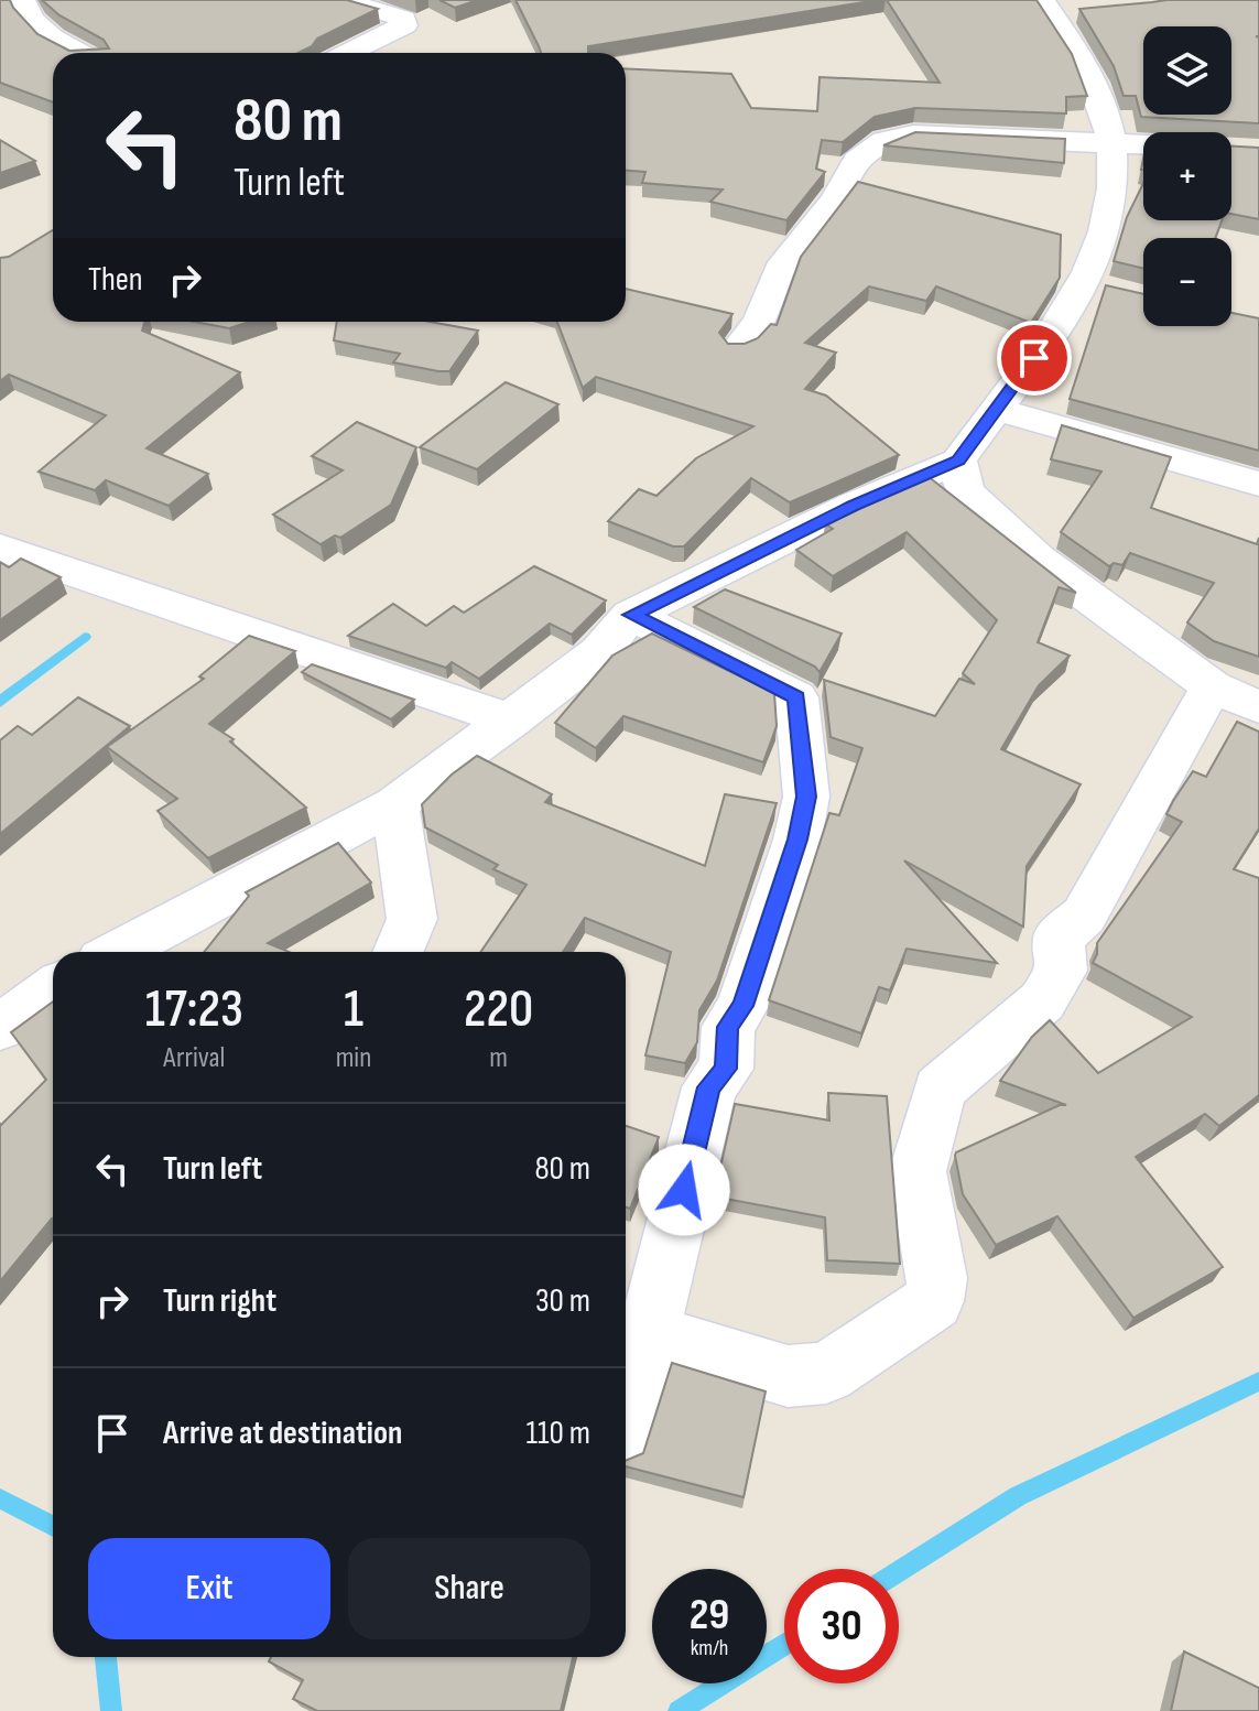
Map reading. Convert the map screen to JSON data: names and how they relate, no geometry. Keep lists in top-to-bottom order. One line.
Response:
{"page":{"map_buttons":["+","−"],"turn":["80 m","Turn left"],"then":"Then","eta":["17:23","Arrival","1","min","220","m"],"list":[{"name":"Turn left","value":"80 m"},{"name":"Turn right","value":"30 m"},{"name":"Arrive at destination","value":"110 m"}],"buttons":["Exit","Share"],"speed":"29 km/h","limit":"30"}}
